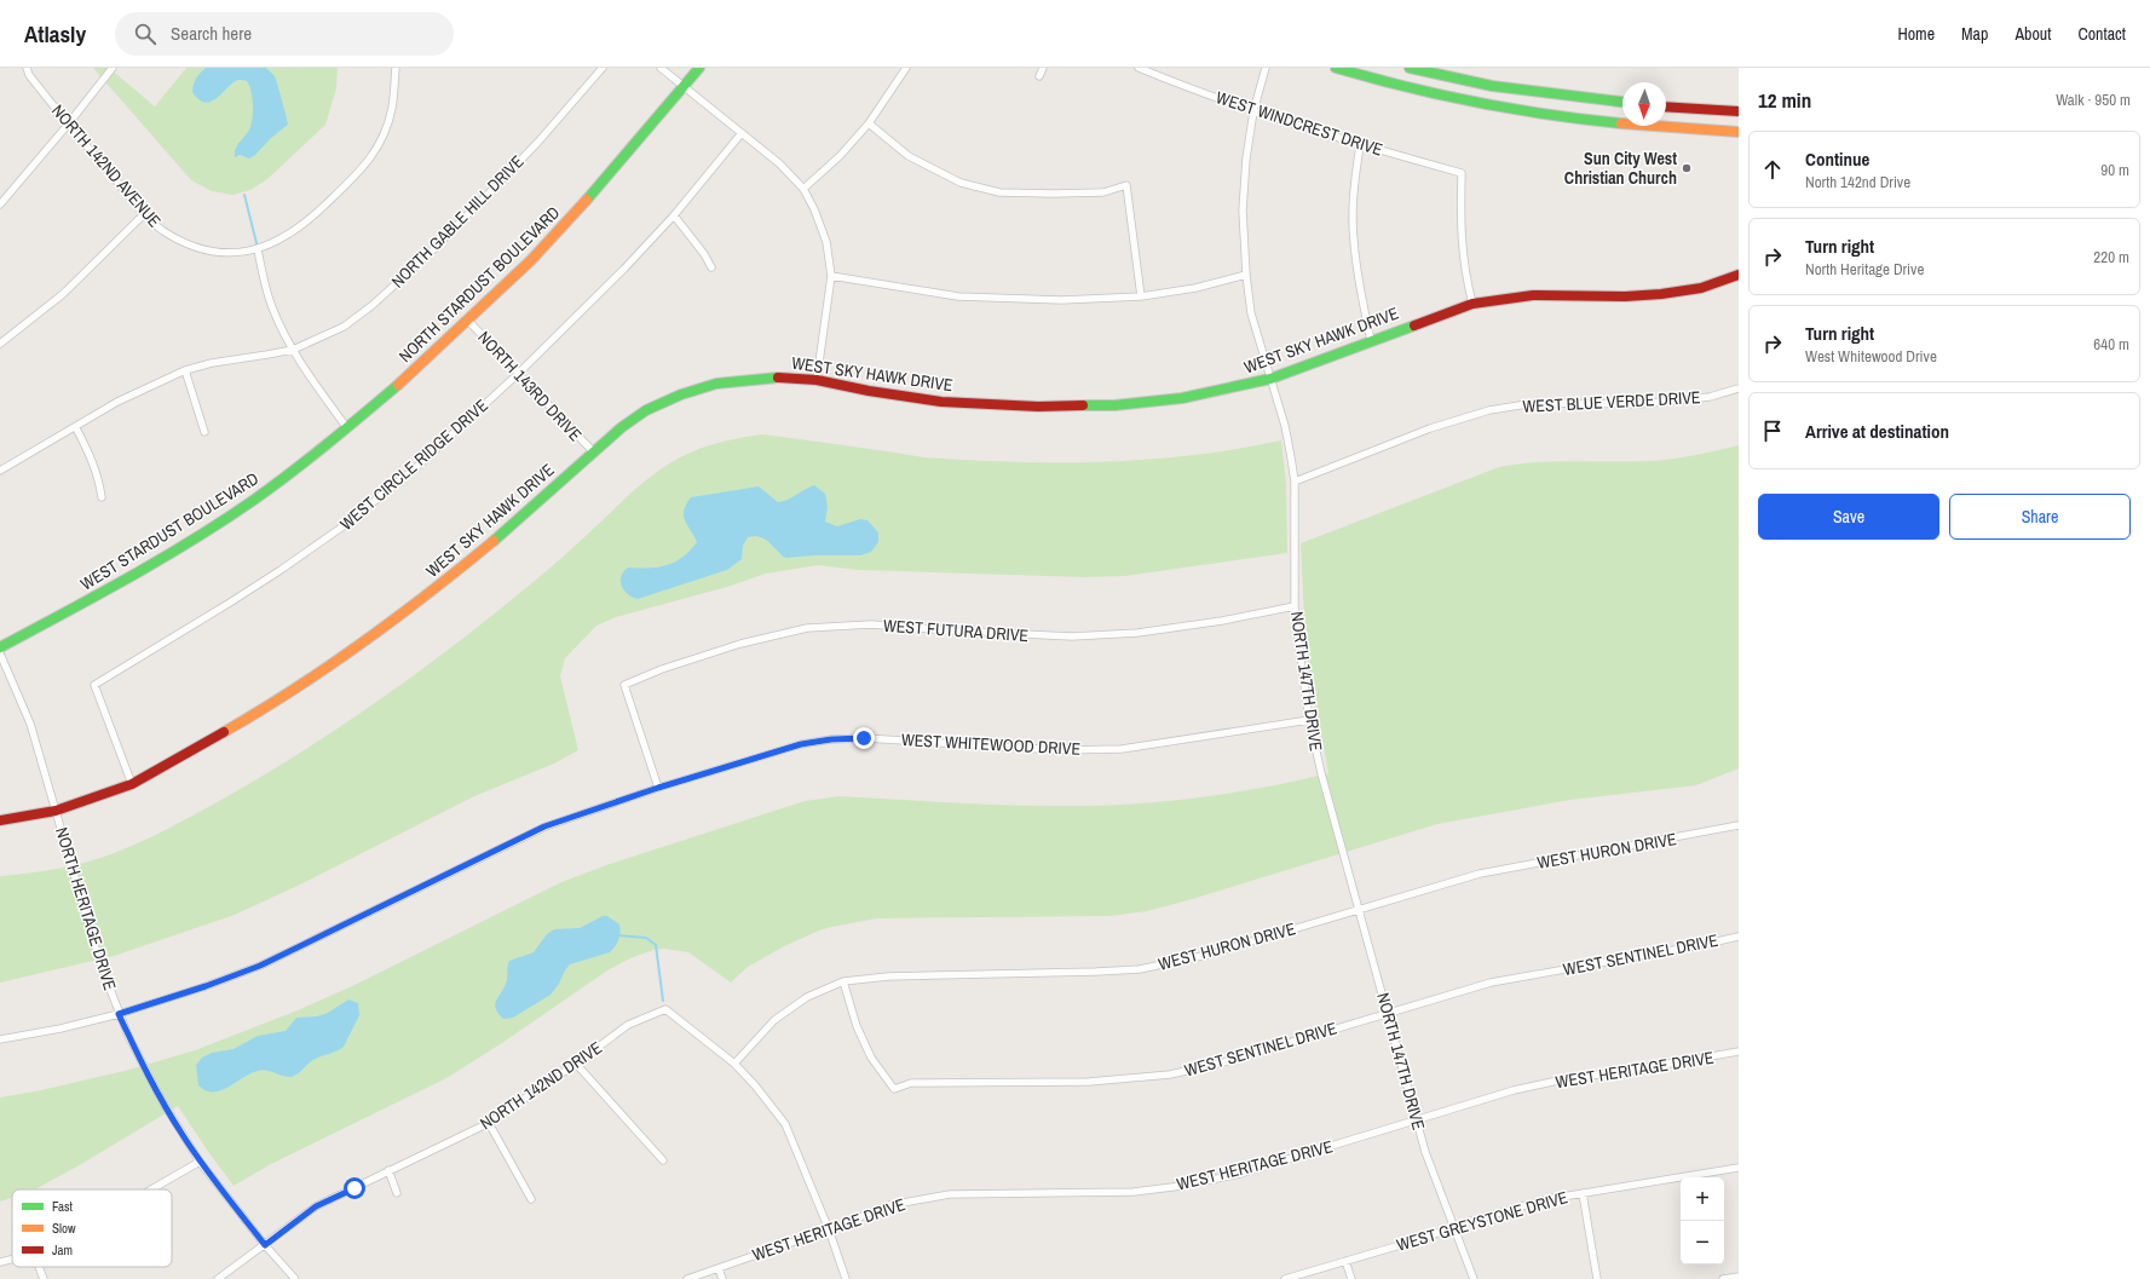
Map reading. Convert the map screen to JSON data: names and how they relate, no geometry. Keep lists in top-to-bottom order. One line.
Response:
{"streets":{"street":["WEST WINDCREST DRIVE","NORTH 142ND AVENUE","NORTH GABLE HILL DRIVE","NORTH STARDUST BOULEVARD","WEST SKY HAWK DRIVE","NORTH 143RD DRIVE","WEST BLUE VERDE DRIVE","WEST CIRCLE RIDGE DRIVE","WEST STARDUST BOULEVARD","WEST FUTURA DRIVE","NORTH 147TH DRIVE","WEST WHITEWOOD DRIVE","WEST HURON DRIVE","NORTH HERITAGE DRIVE","WEST SENTINEL DRIVE","WEST HERITAGE DRIVE","NORTH 142ND DRIVE","WEST GREYSTONE DRIVE"]},"crossings":[["WEST WINDCREST DRIVE","WEST SKY HAWK DRIVE"],["WEST WINDCREST DRIVE","NORTH 147TH DRIVE"],["NORTH STARDUST BOULEVARD","NORTH 143RD DRIVE"],["NORTH STARDUST BOULEVARD","WEST STARDUST BOULEVARD"],["WEST SKY HAWK DRIVE","NORTH 143RD DRIVE"],["WEST SKY HAWK DRIVE","WEST CIRCLE RIDGE DRIVE"],["WEST SKY HAWK DRIVE","NORTH 147TH DRIVE"],["WEST SKY HAWK DRIVE","NORTH HERITAGE DRIVE"],["NORTH 143RD DRIVE","WEST CIRCLE RIDGE DRIVE"],["WEST BLUE VERDE DRIVE","NORTH 147TH DRIVE"],["WEST FUTURA DRIVE","NORTH 147TH DRIVE"],["WEST FUTURA DRIVE","WEST WHITEWOOD DRIVE"],["NORTH 147TH DRIVE","WEST WHITEWOOD DRIVE"],["NORTH 147TH DRIVE","WEST HURON DRIVE"],["NORTH 147TH DRIVE","WEST SENTINEL DRIVE"],["NORTH 147TH DRIVE","WEST HERITAGE DRIVE"],["NORTH 147TH DRIVE","WEST GREYSTONE DRIVE"],["WEST WHITEWOOD DRIVE","NORTH HERITAGE DRIVE"],["WEST HURON DRIVE","WEST SENTINEL DRIVE"],["WEST HURON DRIVE","NORTH 142ND DRIVE"],["NORTH HERITAGE DRIVE","NORTH 142ND DRIVE"]],"places":["Sun City West Christian Church"],"legend":["Fast","Slow","Jam"],"north":"bottom","page":{"header":"Atlasly","search":"Search here","nav":["Home","Map","About","Contact"],"heading":["12 min","Walk · 950 m"],"list":[["Continue","North 142nd Drive","90 m"],["Turn right","North Heritage Drive","220 m"],["Turn right","West Whitewood Drive","640 m"],"Arrive at destination"],"buttons":["Save","Share"],"map_buttons":["+","−"]}}
